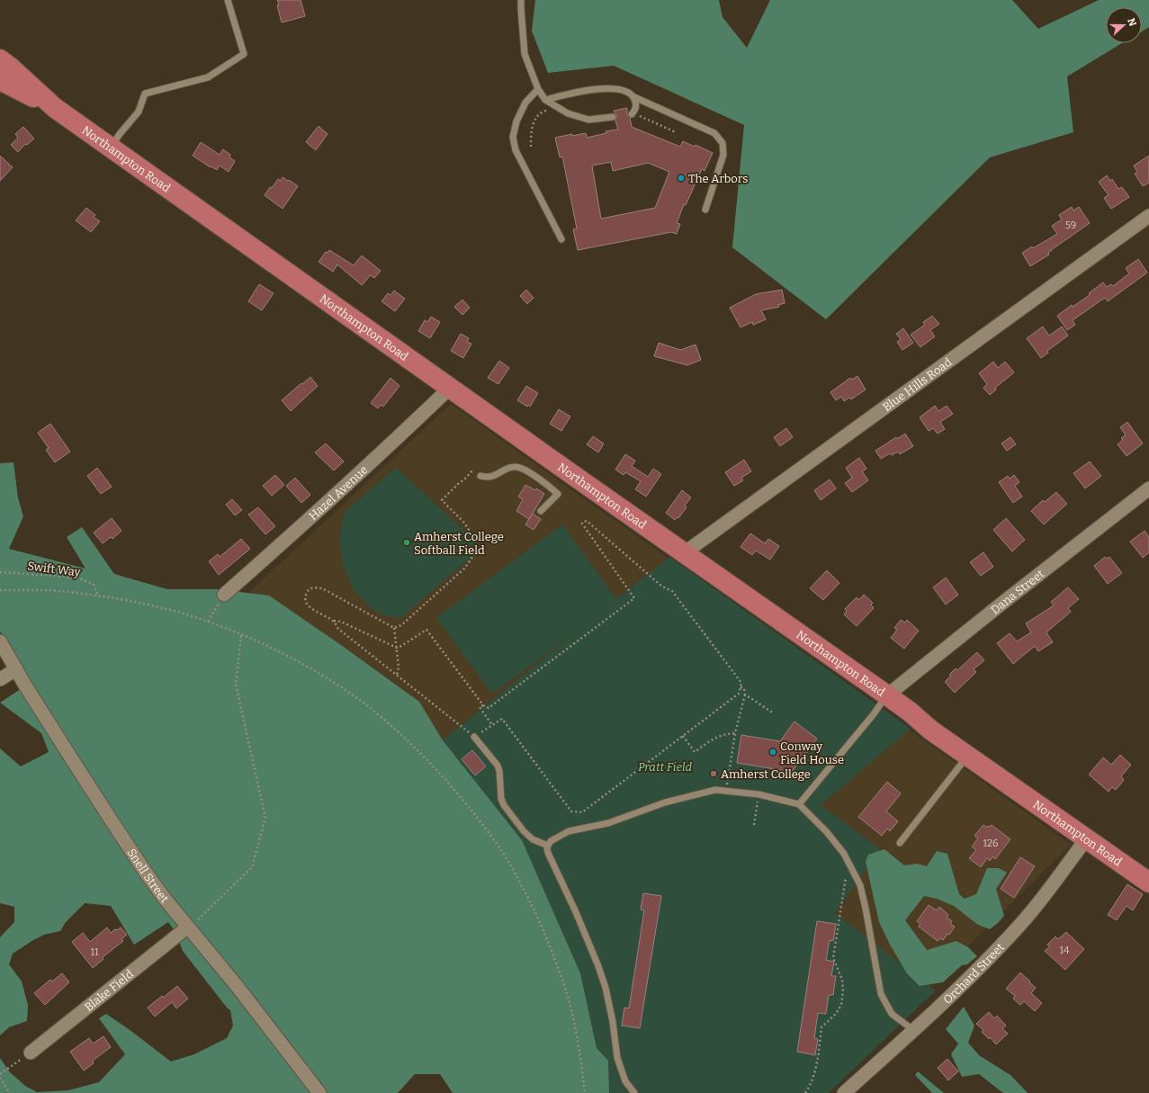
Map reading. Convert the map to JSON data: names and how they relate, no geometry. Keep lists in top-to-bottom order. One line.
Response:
{"streets":{"highway":["Northampton Road"],"street":["Blue Hills Road","Hazel Avenue","Dana Street","Snell Street","Orchard Street","Blake Field"],"path":["Swift Way"]},"crossings":[["Northampton Road","Blue Hills Road"],["Northampton Road","Hazel Avenue"],["Northampton Road","Dana Street"],["Northampton Road","Orchard Street"],["Snell Street","Blake Field"]],"parks":["Pratt Field"],"places":["The Arbors","Amherst College Softball Field","Conway Field House","Amherst College"],"house_numbers":["59","126","14","11"],"north":"right"}
